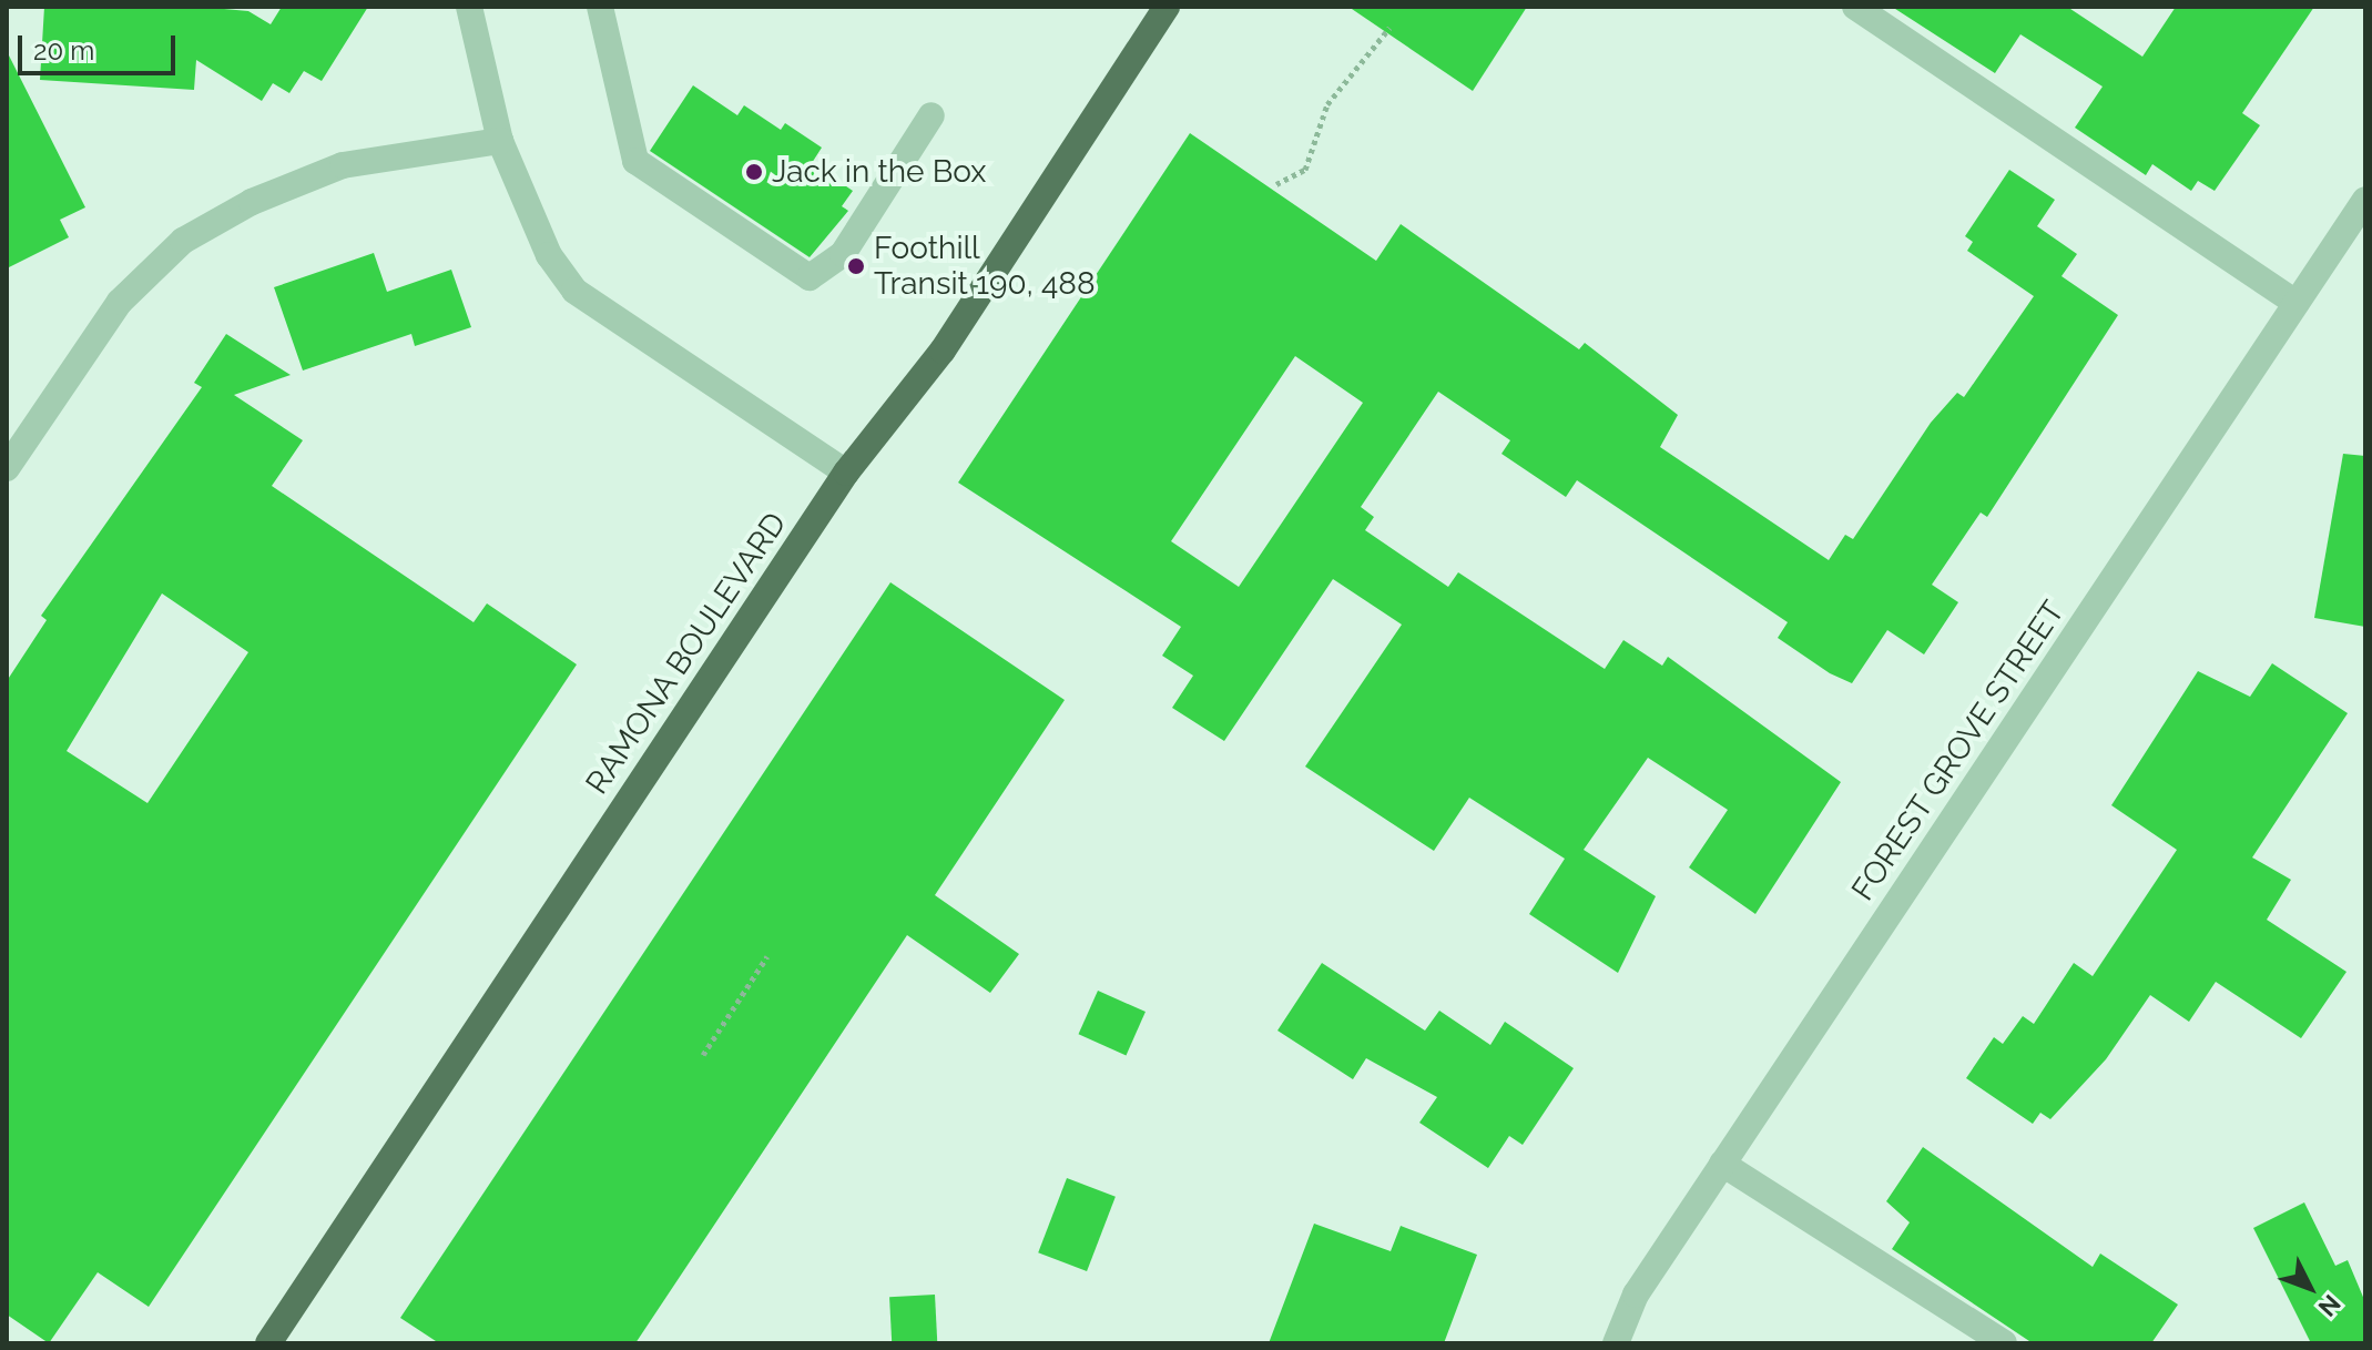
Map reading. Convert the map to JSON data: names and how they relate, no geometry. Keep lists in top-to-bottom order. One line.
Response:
{"streets":{"main road":["RAMONA BOULEVARD"],"street":["FOREST GROVE STREET"]},"places":["Jack in the Box","Foothill Transit 190, 488"],"scale_bar":"20 m","north":"bottom right"}
